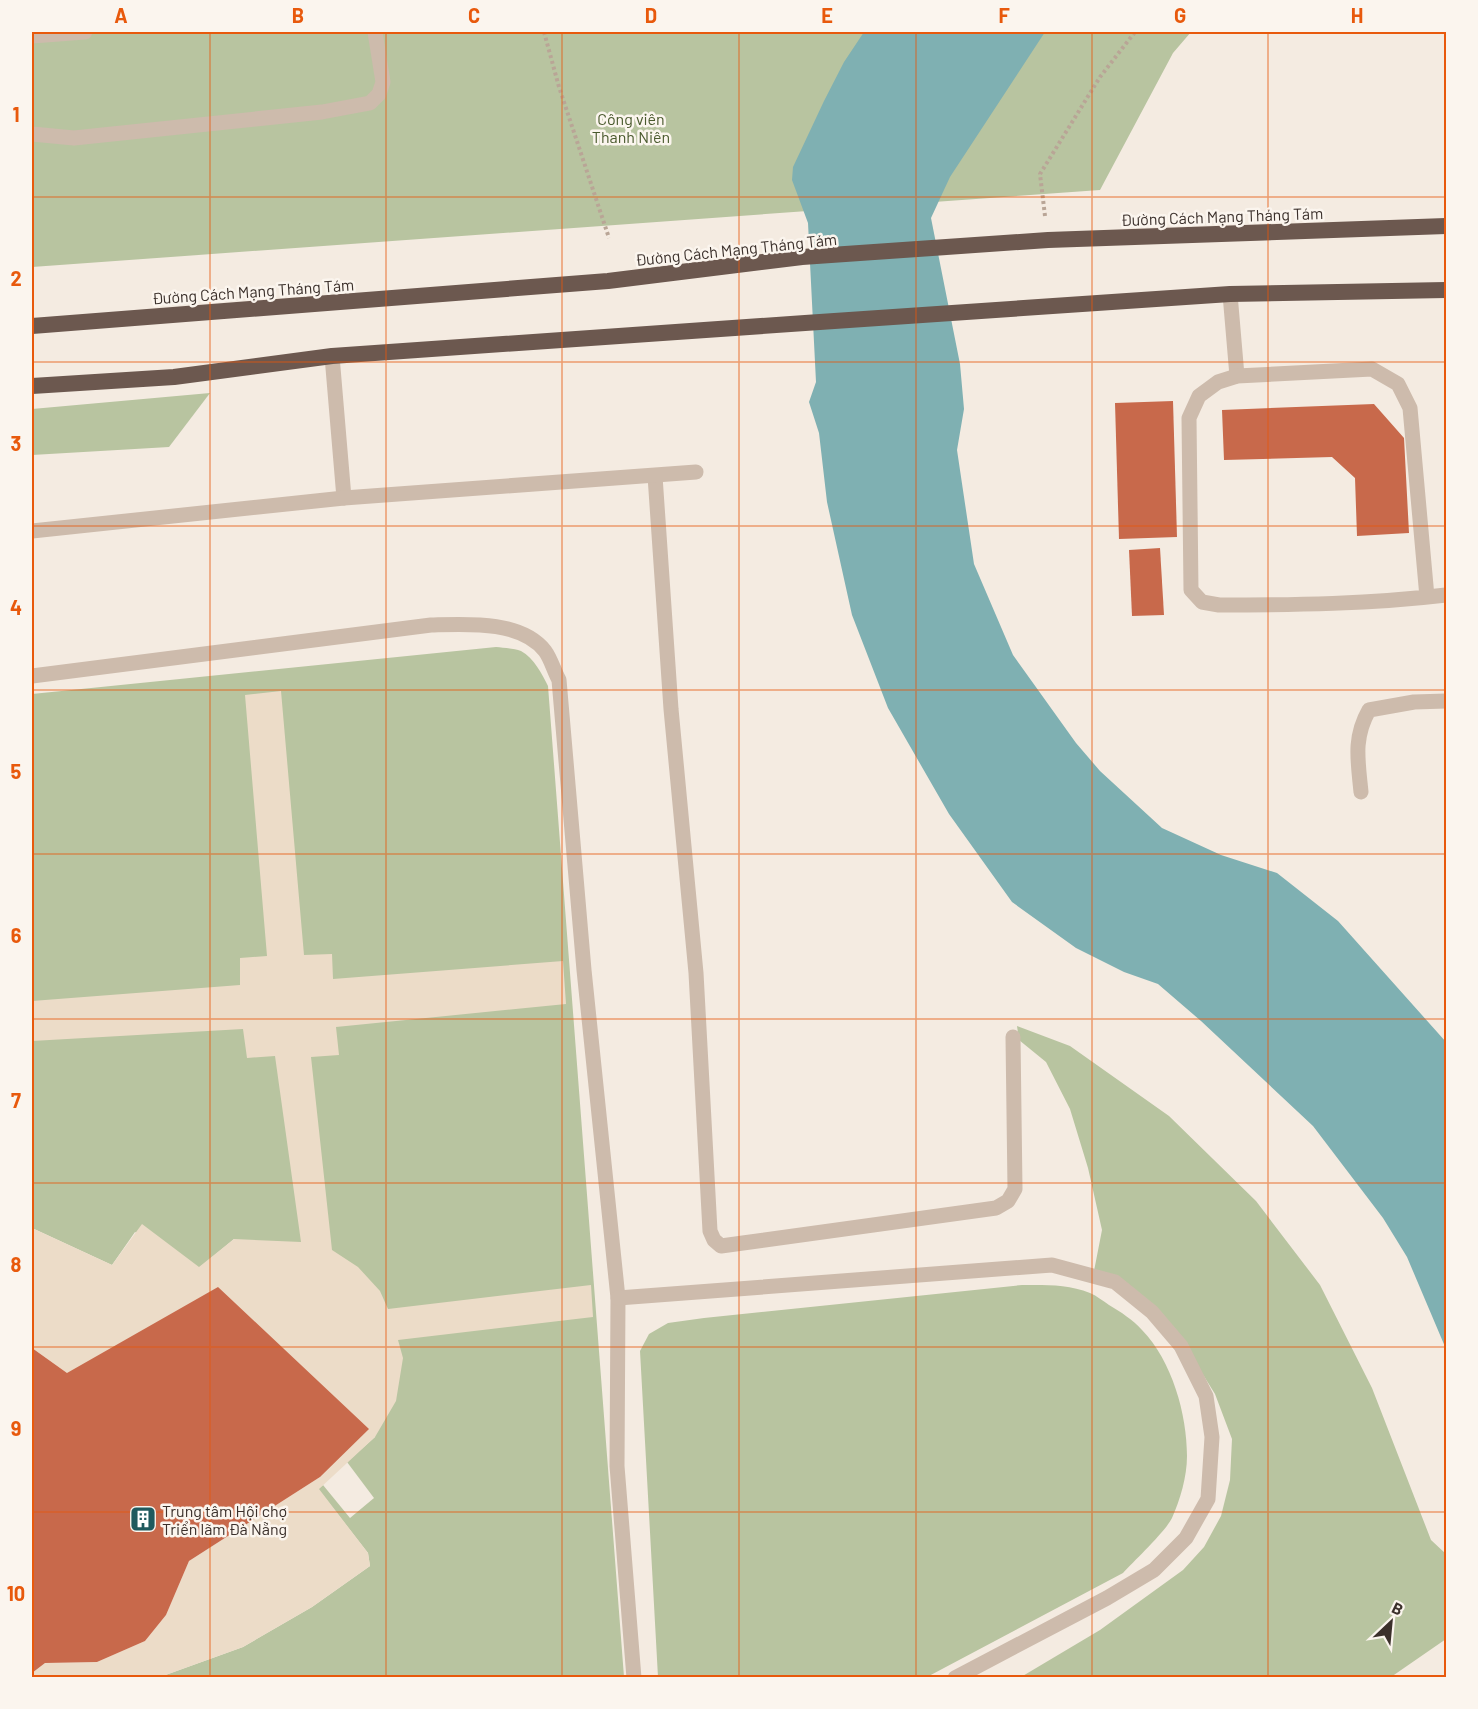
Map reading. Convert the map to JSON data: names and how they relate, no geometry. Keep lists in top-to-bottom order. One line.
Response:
{"streets":{"highway":["Đường Cách Mạng Tháng Tám"]},"parks":["Công viên Thanh Niên"],"places":{"building":["Trung tâm Hội chợ Triển lãm Đà Nẵng"]},"north":"top right","grid":{"columns":["A","B","C","D","E","F","G","H"],"rows":["1","2","3","4","5","6","7","8","9","10"]}}
